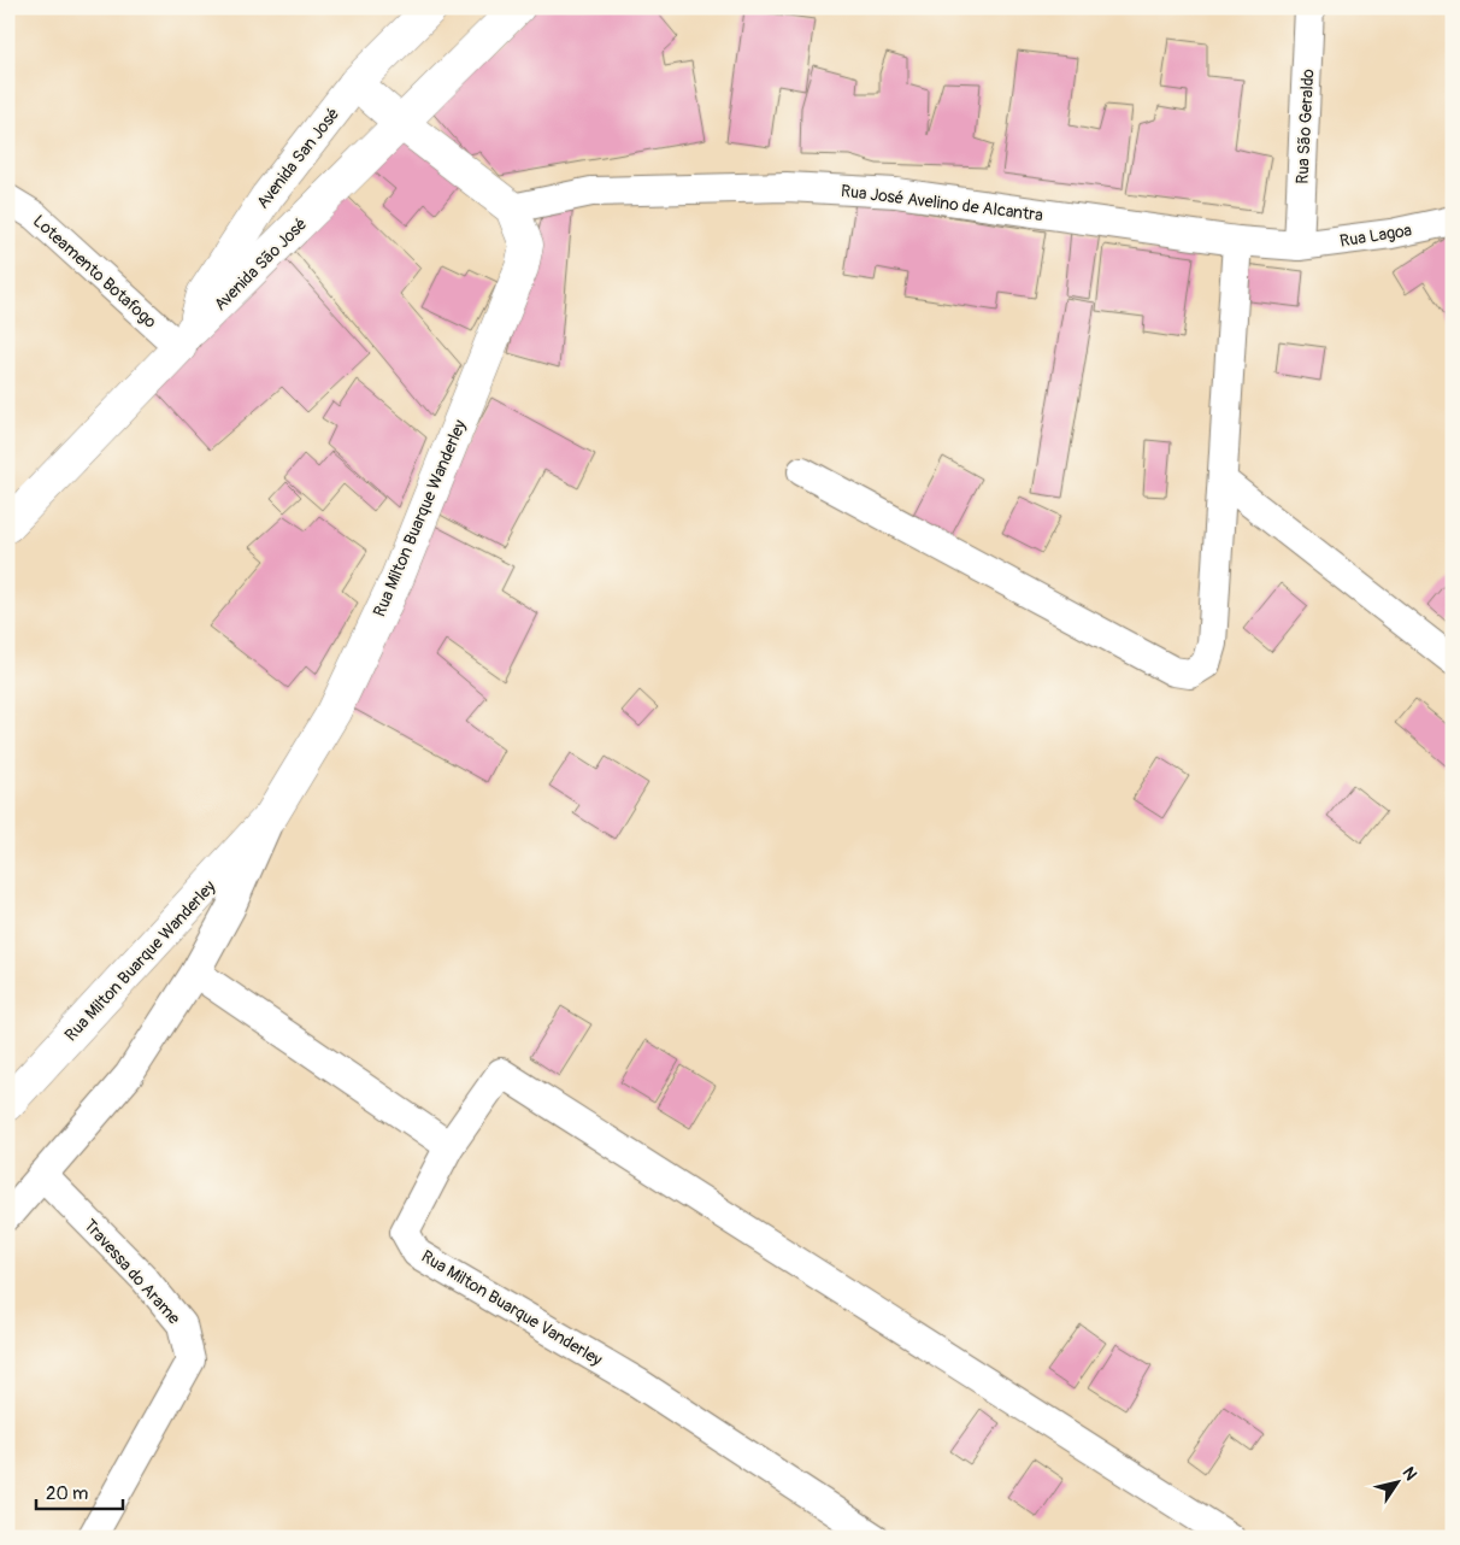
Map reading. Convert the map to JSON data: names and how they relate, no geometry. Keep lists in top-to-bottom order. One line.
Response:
{"streets":{"street":["Rua São Geraldo","Avenida San José","Rua José Avelino de Alcantra","Rua Lagoa","Avenida São José","Loteamento Botafogo","Rua Milton Buarque Wanderley","Travessa do Arame","Rua Milton Buarque Vanderley"]},"crossings":[["Rua São Geraldo","Rua José Avelino de Alcantra"],["Rua São Geraldo","Rua Lagoa"],["Avenida San José","Avenida São José"],["Avenida San José","Loteamento Botafogo"],["Rua José Avelino de Alcantra","Rua Lagoa"],["Rua José Avelino de Alcantra","Rua Milton Buarque Wanderley"],["Avenida São José","Loteamento Botafogo"],["Rua Milton Buarque Wanderley","Travessa do Arame"]],"scale_bar":"20 m","north":"top right"}
